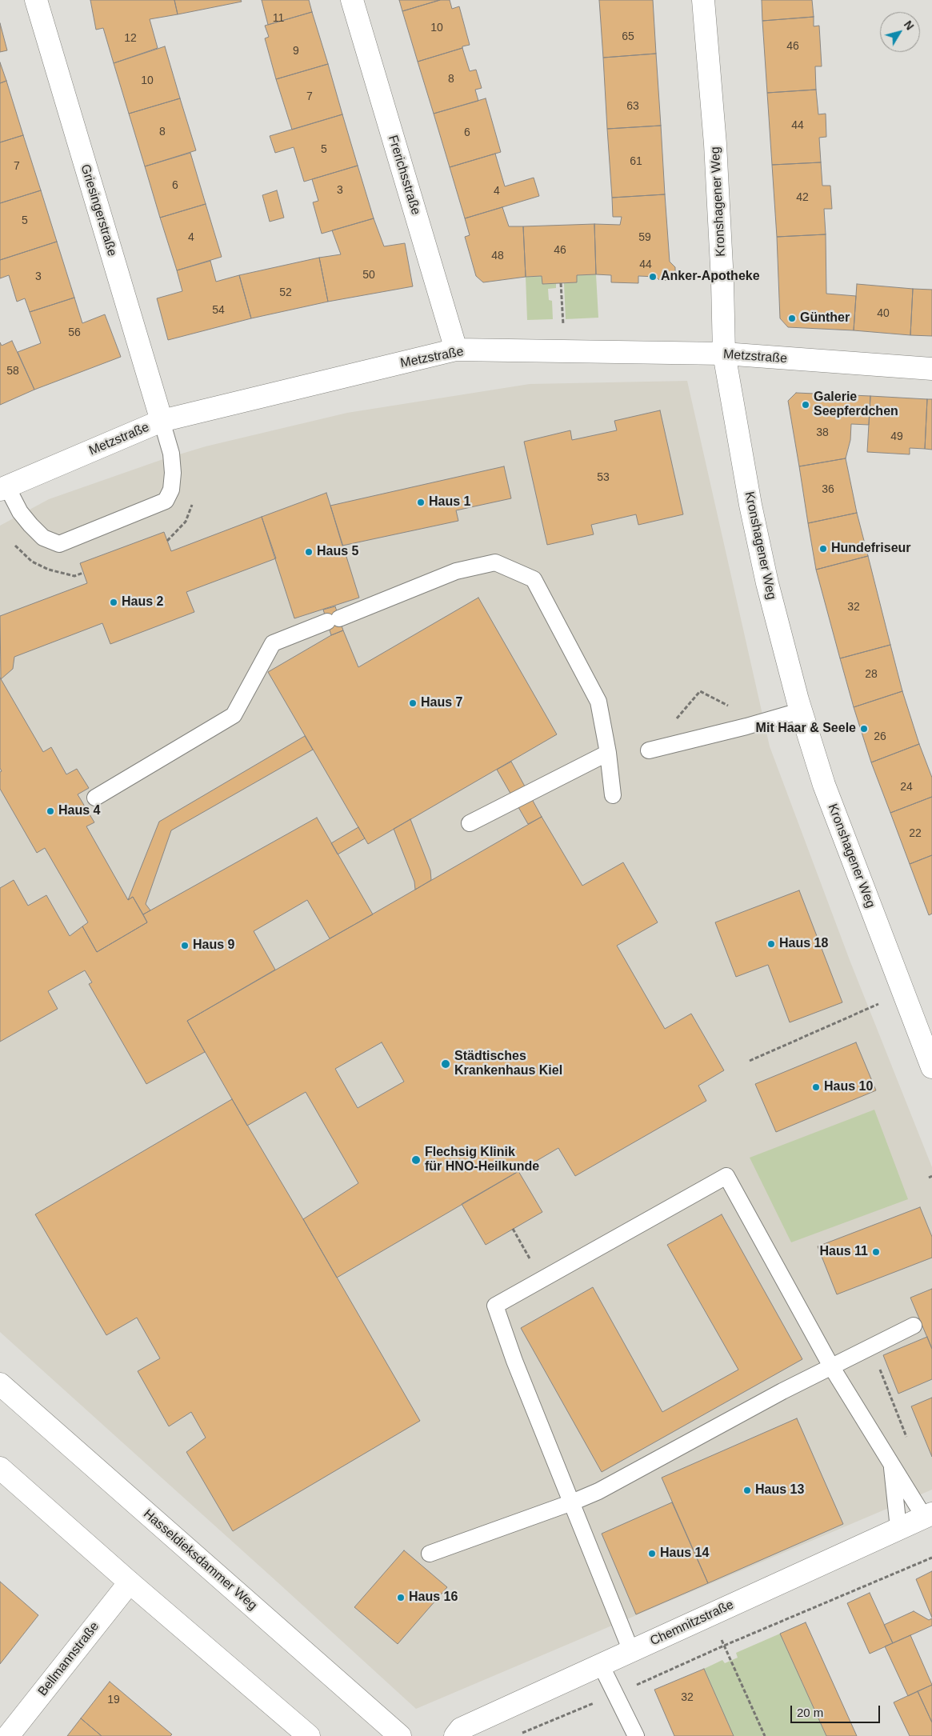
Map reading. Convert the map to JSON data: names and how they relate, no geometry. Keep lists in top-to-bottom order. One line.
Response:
{"streets":{"street":["Frerichsstraße","Kronshagener Weg","Griesingerstraße","Metzstraße","Hasseldieksdammer Weg","Chemnitzstraße","Bellmannstraße"]},"crossings":[["Frerichsstraße","Metzstraße"],["Kronshagener Weg","Metzstraße"],["Griesingerstraße","Metzstraße"]],"places":["Anker-Apotheke","Günther","Galerie Seepferdchen","Haus 1","Hundefriseur","Haus 5","Haus 2","Haus 7","Mit Haar & Seele","Haus 4","Haus 18","Haus 9","Städtisches Krankenhaus Kiel","Haus 10","Flechsig Klinik für HNO-Heilkunde","Haus 11","Haus 13","Haus 14","Haus 16"],"house_numbers":["11","10","65","12","46","9","8","10","7","63","44","8","6","5","61","7","6","3","4","42","5","4","59","46","48","44","50","3","52","54","40","56","58","38","49","53","36","32","28","26","24","22","32","19"],"scale_bar":"20 m","north":"top right"}
